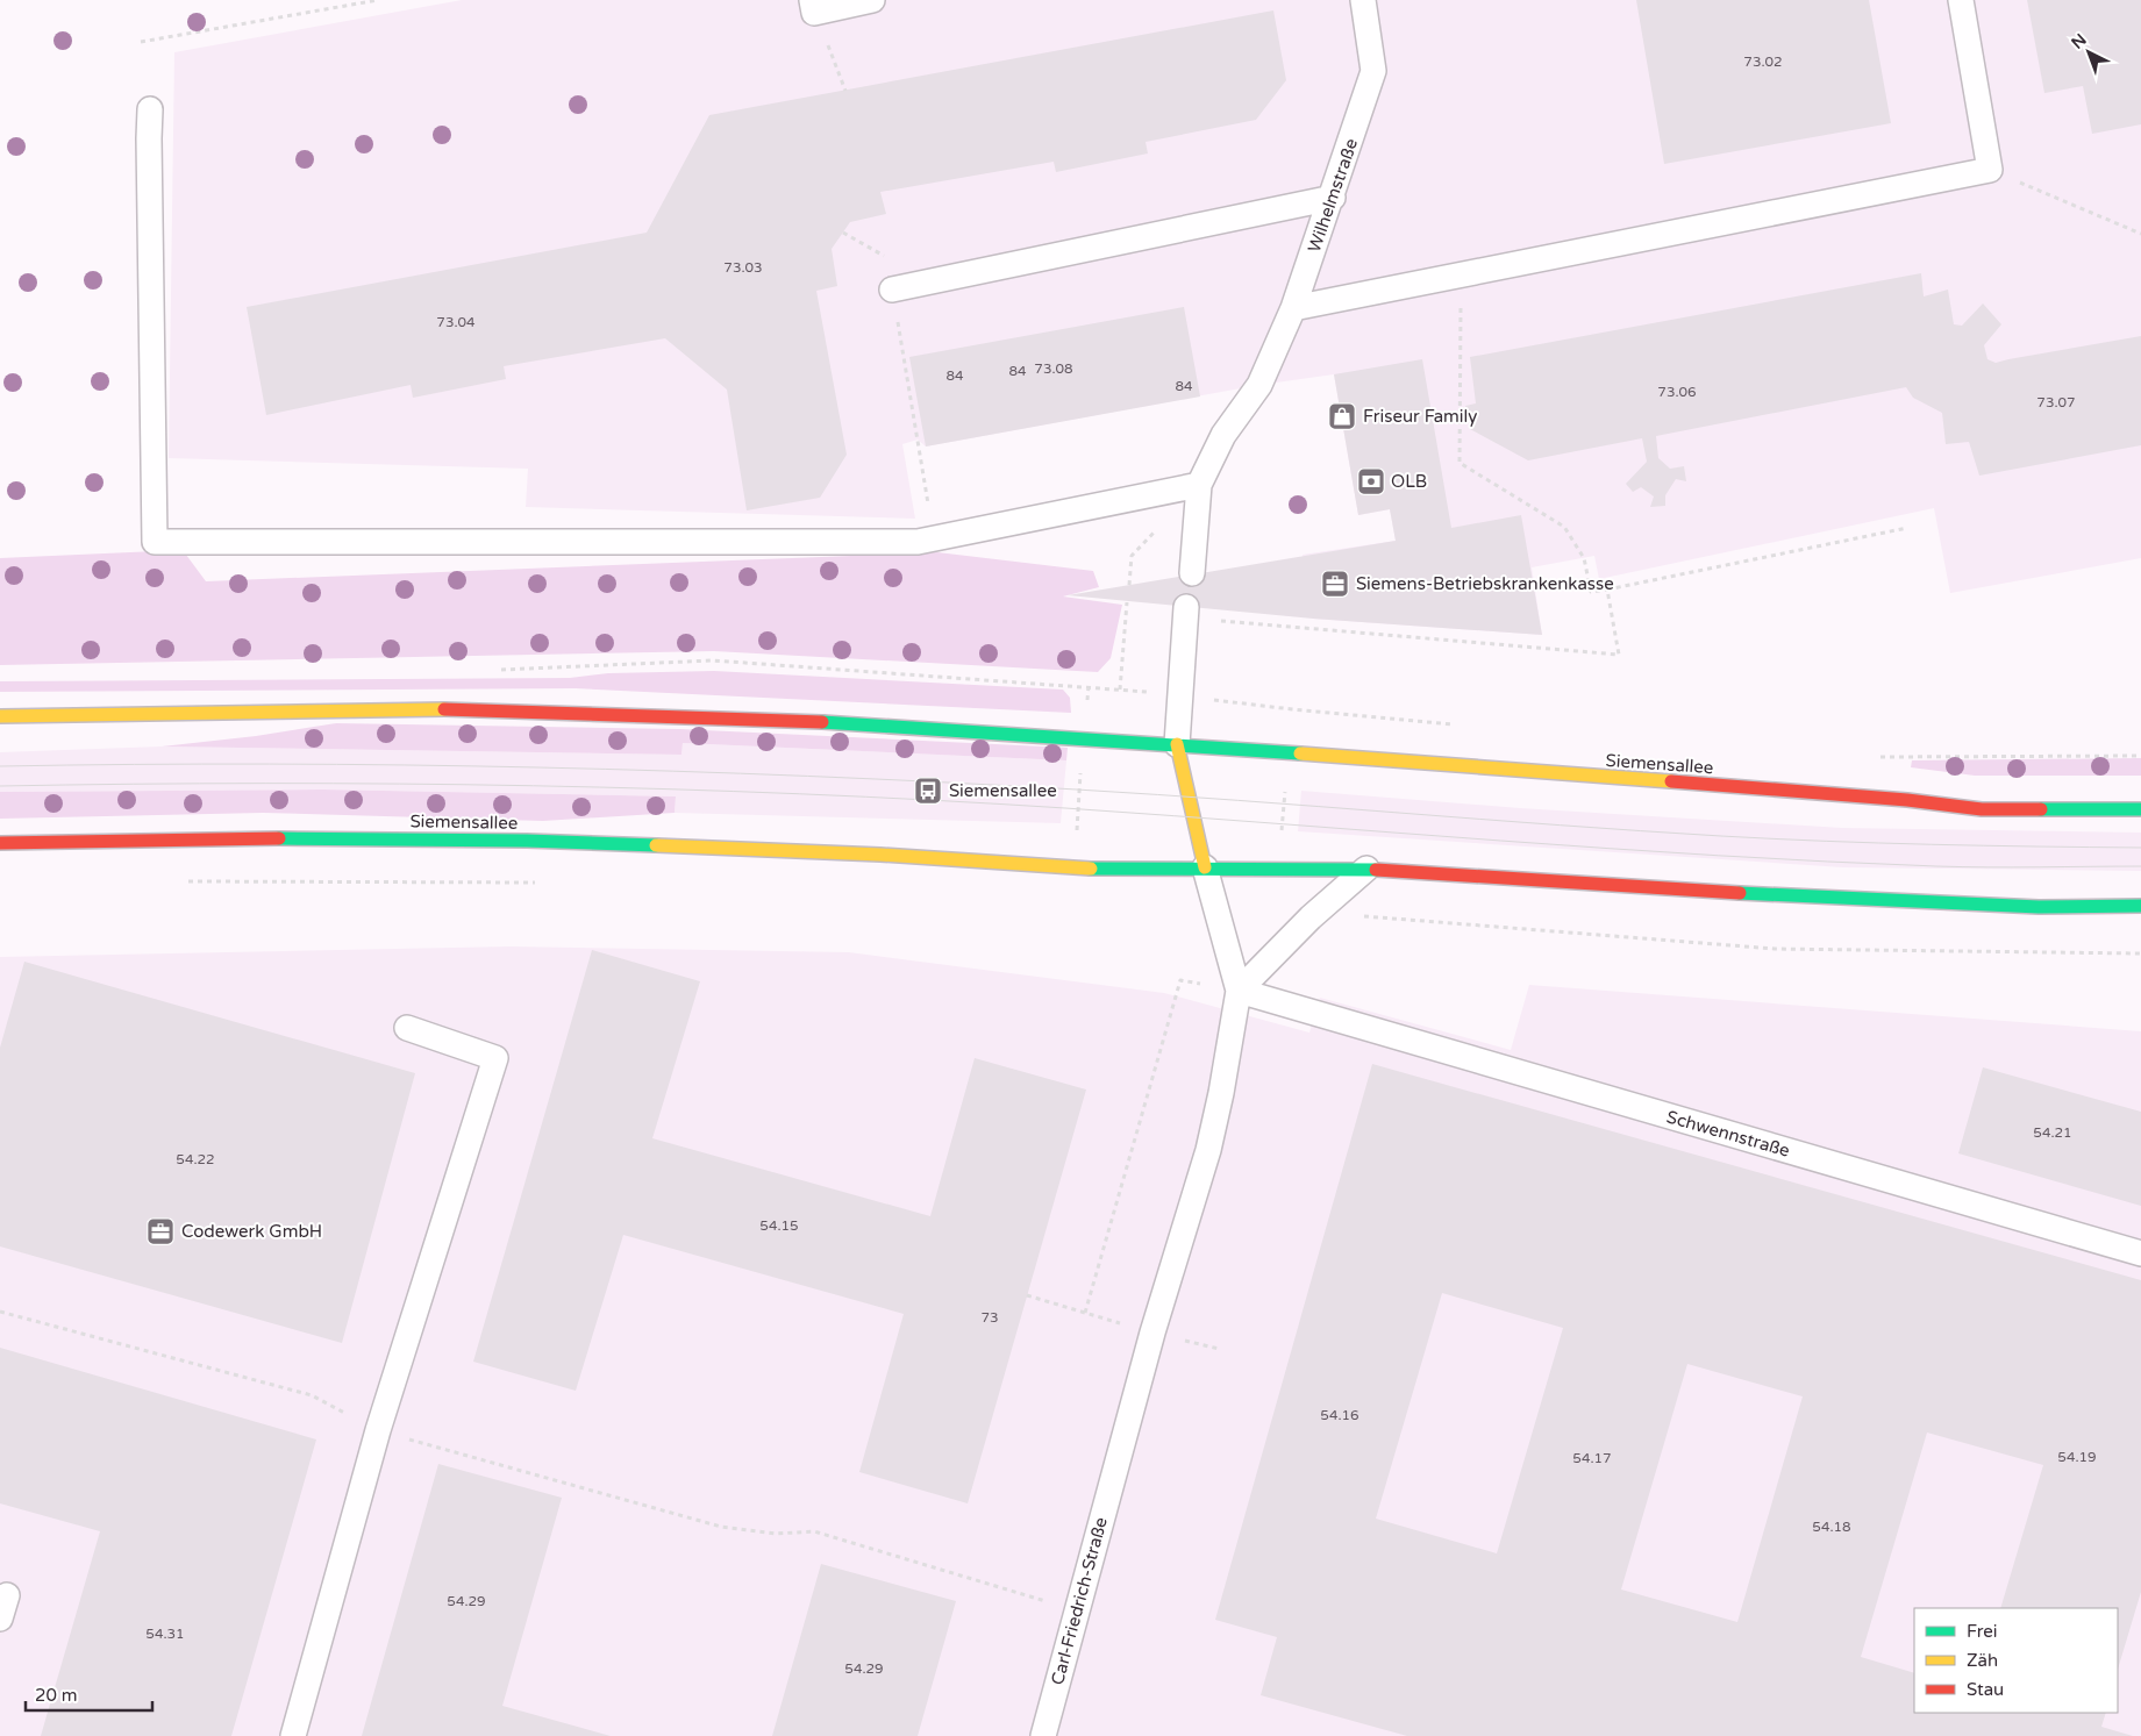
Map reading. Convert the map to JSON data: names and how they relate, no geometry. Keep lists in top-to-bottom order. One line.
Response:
{"streets":{"main road":["Siemensallee"],"lane":["Wilhelmstraße","Schwennstraße","Carl-Friedrich-Straße"]},"crossings":[["Schwennstraße","Carl-Friedrich-Straße"]],"places":{"shop":["Friseur Family"],"bank":["OLB"],"office":["Siemens-Betriebskrankenkasse","Codewerk GmbH"],"bus stop":["Siemensallee"]},"house_numbers":["73.02","73.03","73.04","73.08","84","84","84","73.06","73.07","54.21","54.22","54.15","73","54.16","54.19","54.17","54.18","54.29","54.31","54.29"],"legend":["Frei","Zäh","Stau"],"scale_bar":"20 m","north":"top left"}
